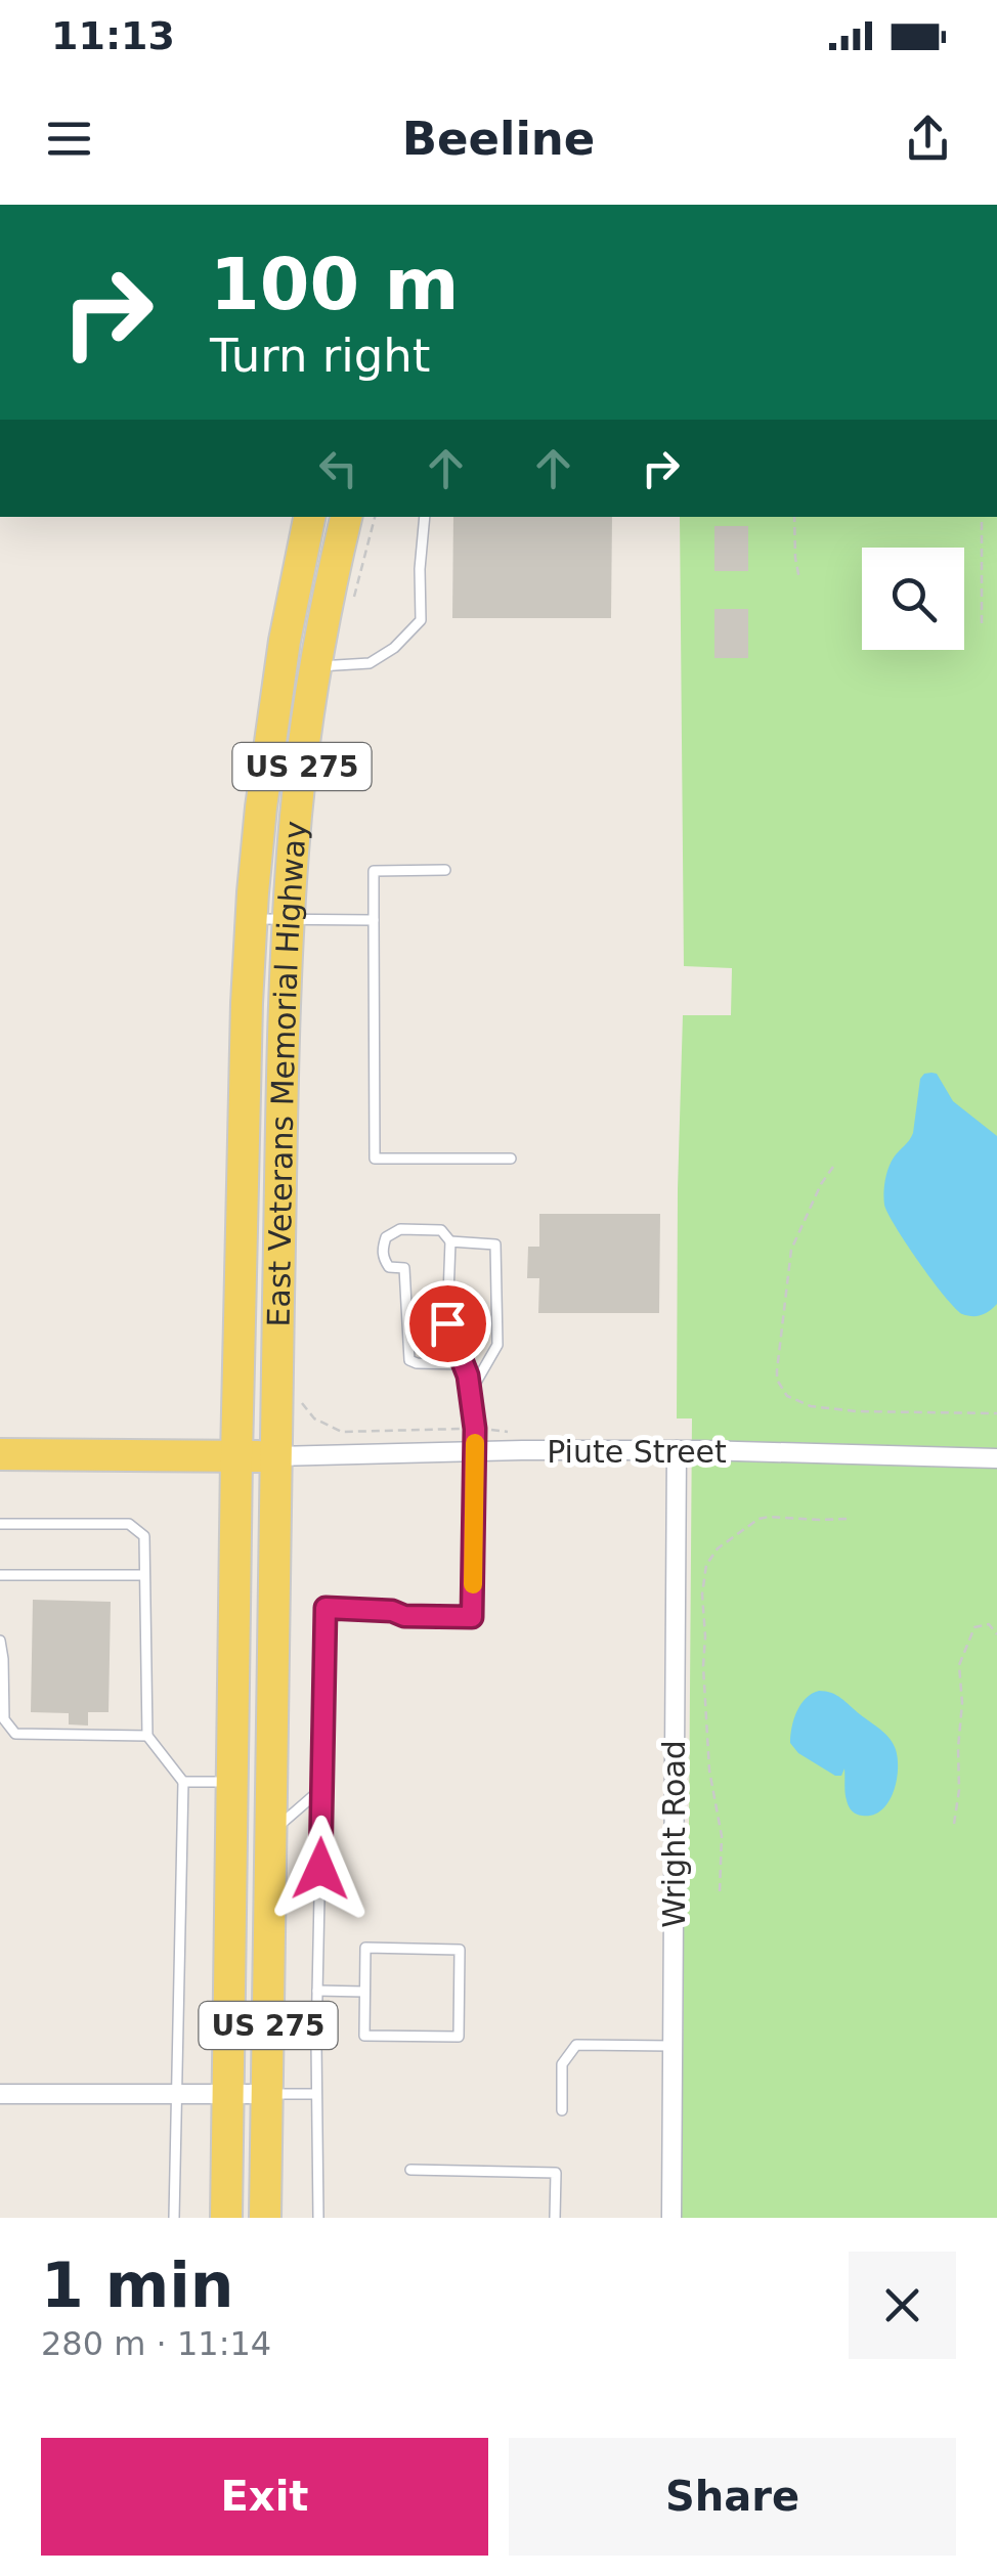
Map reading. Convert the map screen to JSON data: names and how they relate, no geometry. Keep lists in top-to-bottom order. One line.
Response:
{"streets":{"main road":["US 275","East Veterans Memorial Highway"],"street":["Piute Street","Wright Road"]},"crossings":[["US 275","East Veterans Memorial Highway"],["US 275","Piute Street"],["East Veterans Memorial Highway","Piute Street"],["Piute Street","Wright Road"]],"page":{"status":"11:13","header":"Beeline","turn":["100 m","Turn right"],"heading":["1 min","280 m · 11:14"],"buttons":["Exit","Share"]}}
